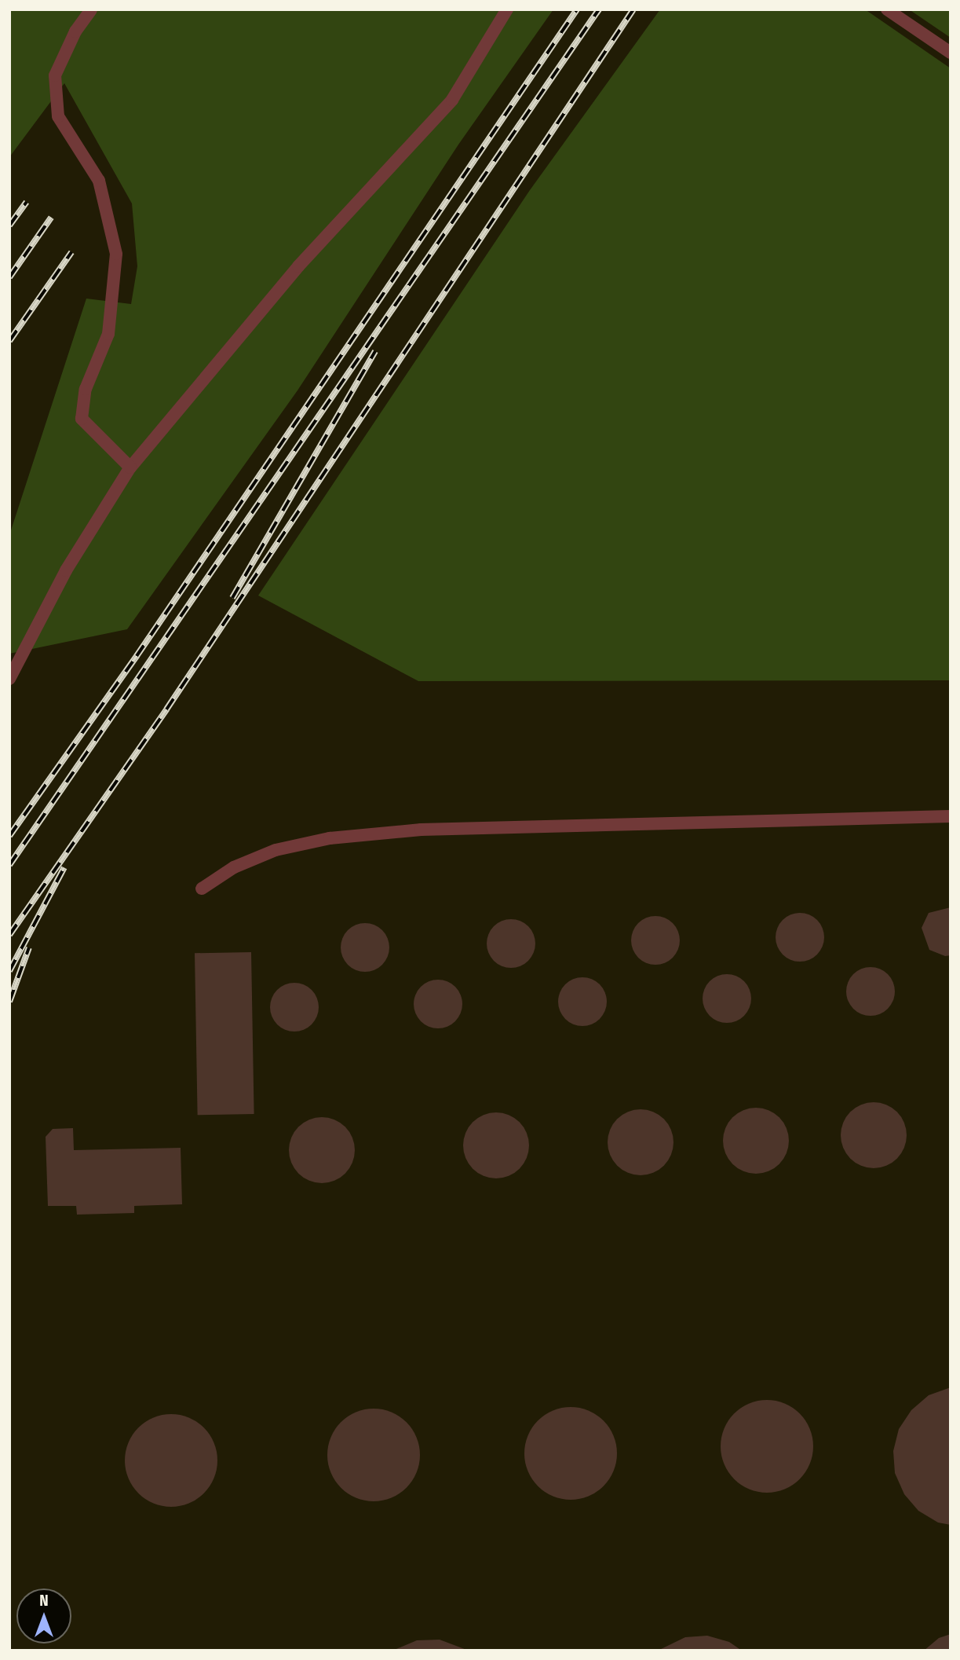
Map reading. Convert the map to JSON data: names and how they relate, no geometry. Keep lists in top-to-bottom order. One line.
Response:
{"north":"top"}
